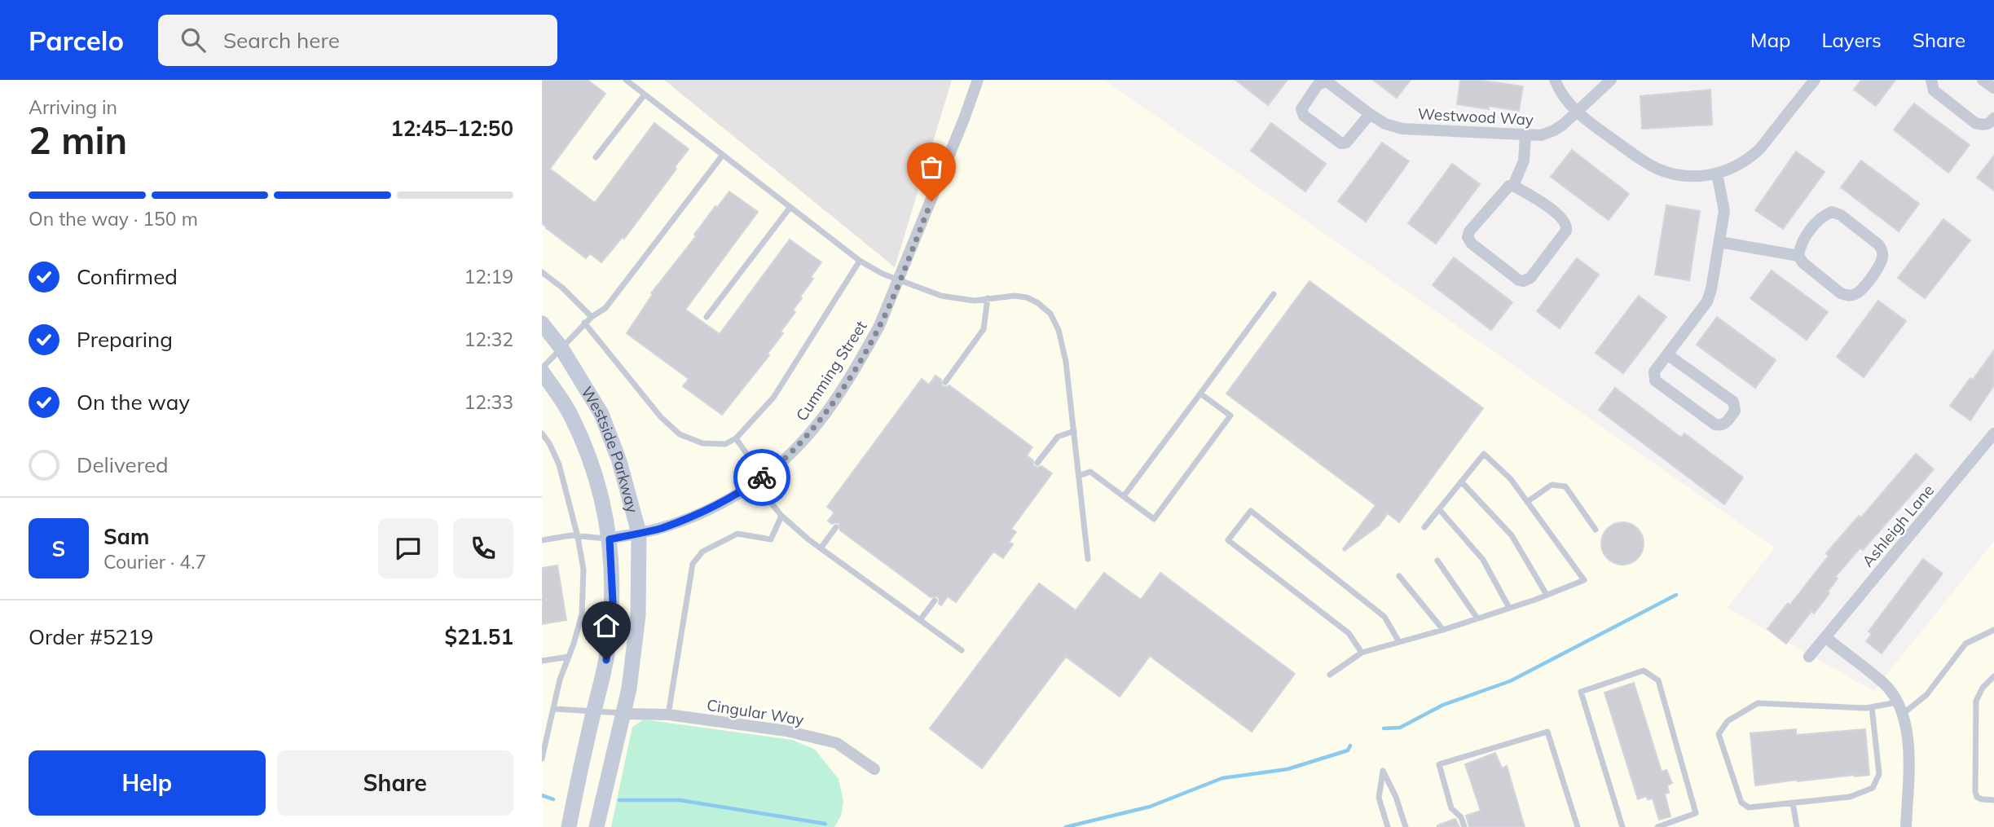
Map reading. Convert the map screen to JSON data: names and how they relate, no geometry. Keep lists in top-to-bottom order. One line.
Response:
{"streets":{"main road":["Westside Parkway"],"street":["Westwood Way","Cumming Street","Ashleigh Lane","Cingular Way"]},"crossings":[["Cumming Street","Westside Parkway"],["Westside Parkway","Cingular Way"]],"page":{"header":"Parcelo","search":"Search here","nav":["Map","Layers","Share"],"heading":["2 min","Arriving in","12:45–12:50"],"panel":["Sam","Courier · 4.7","Order #5219","$21.51"],"bar":"On the way · 150 m","list":[["Confirmed","12:19"],["Preparing","12:32"],["On the way","12:33"],"Delivered"],"round":"S","buttons":["Help","Share"]}}
